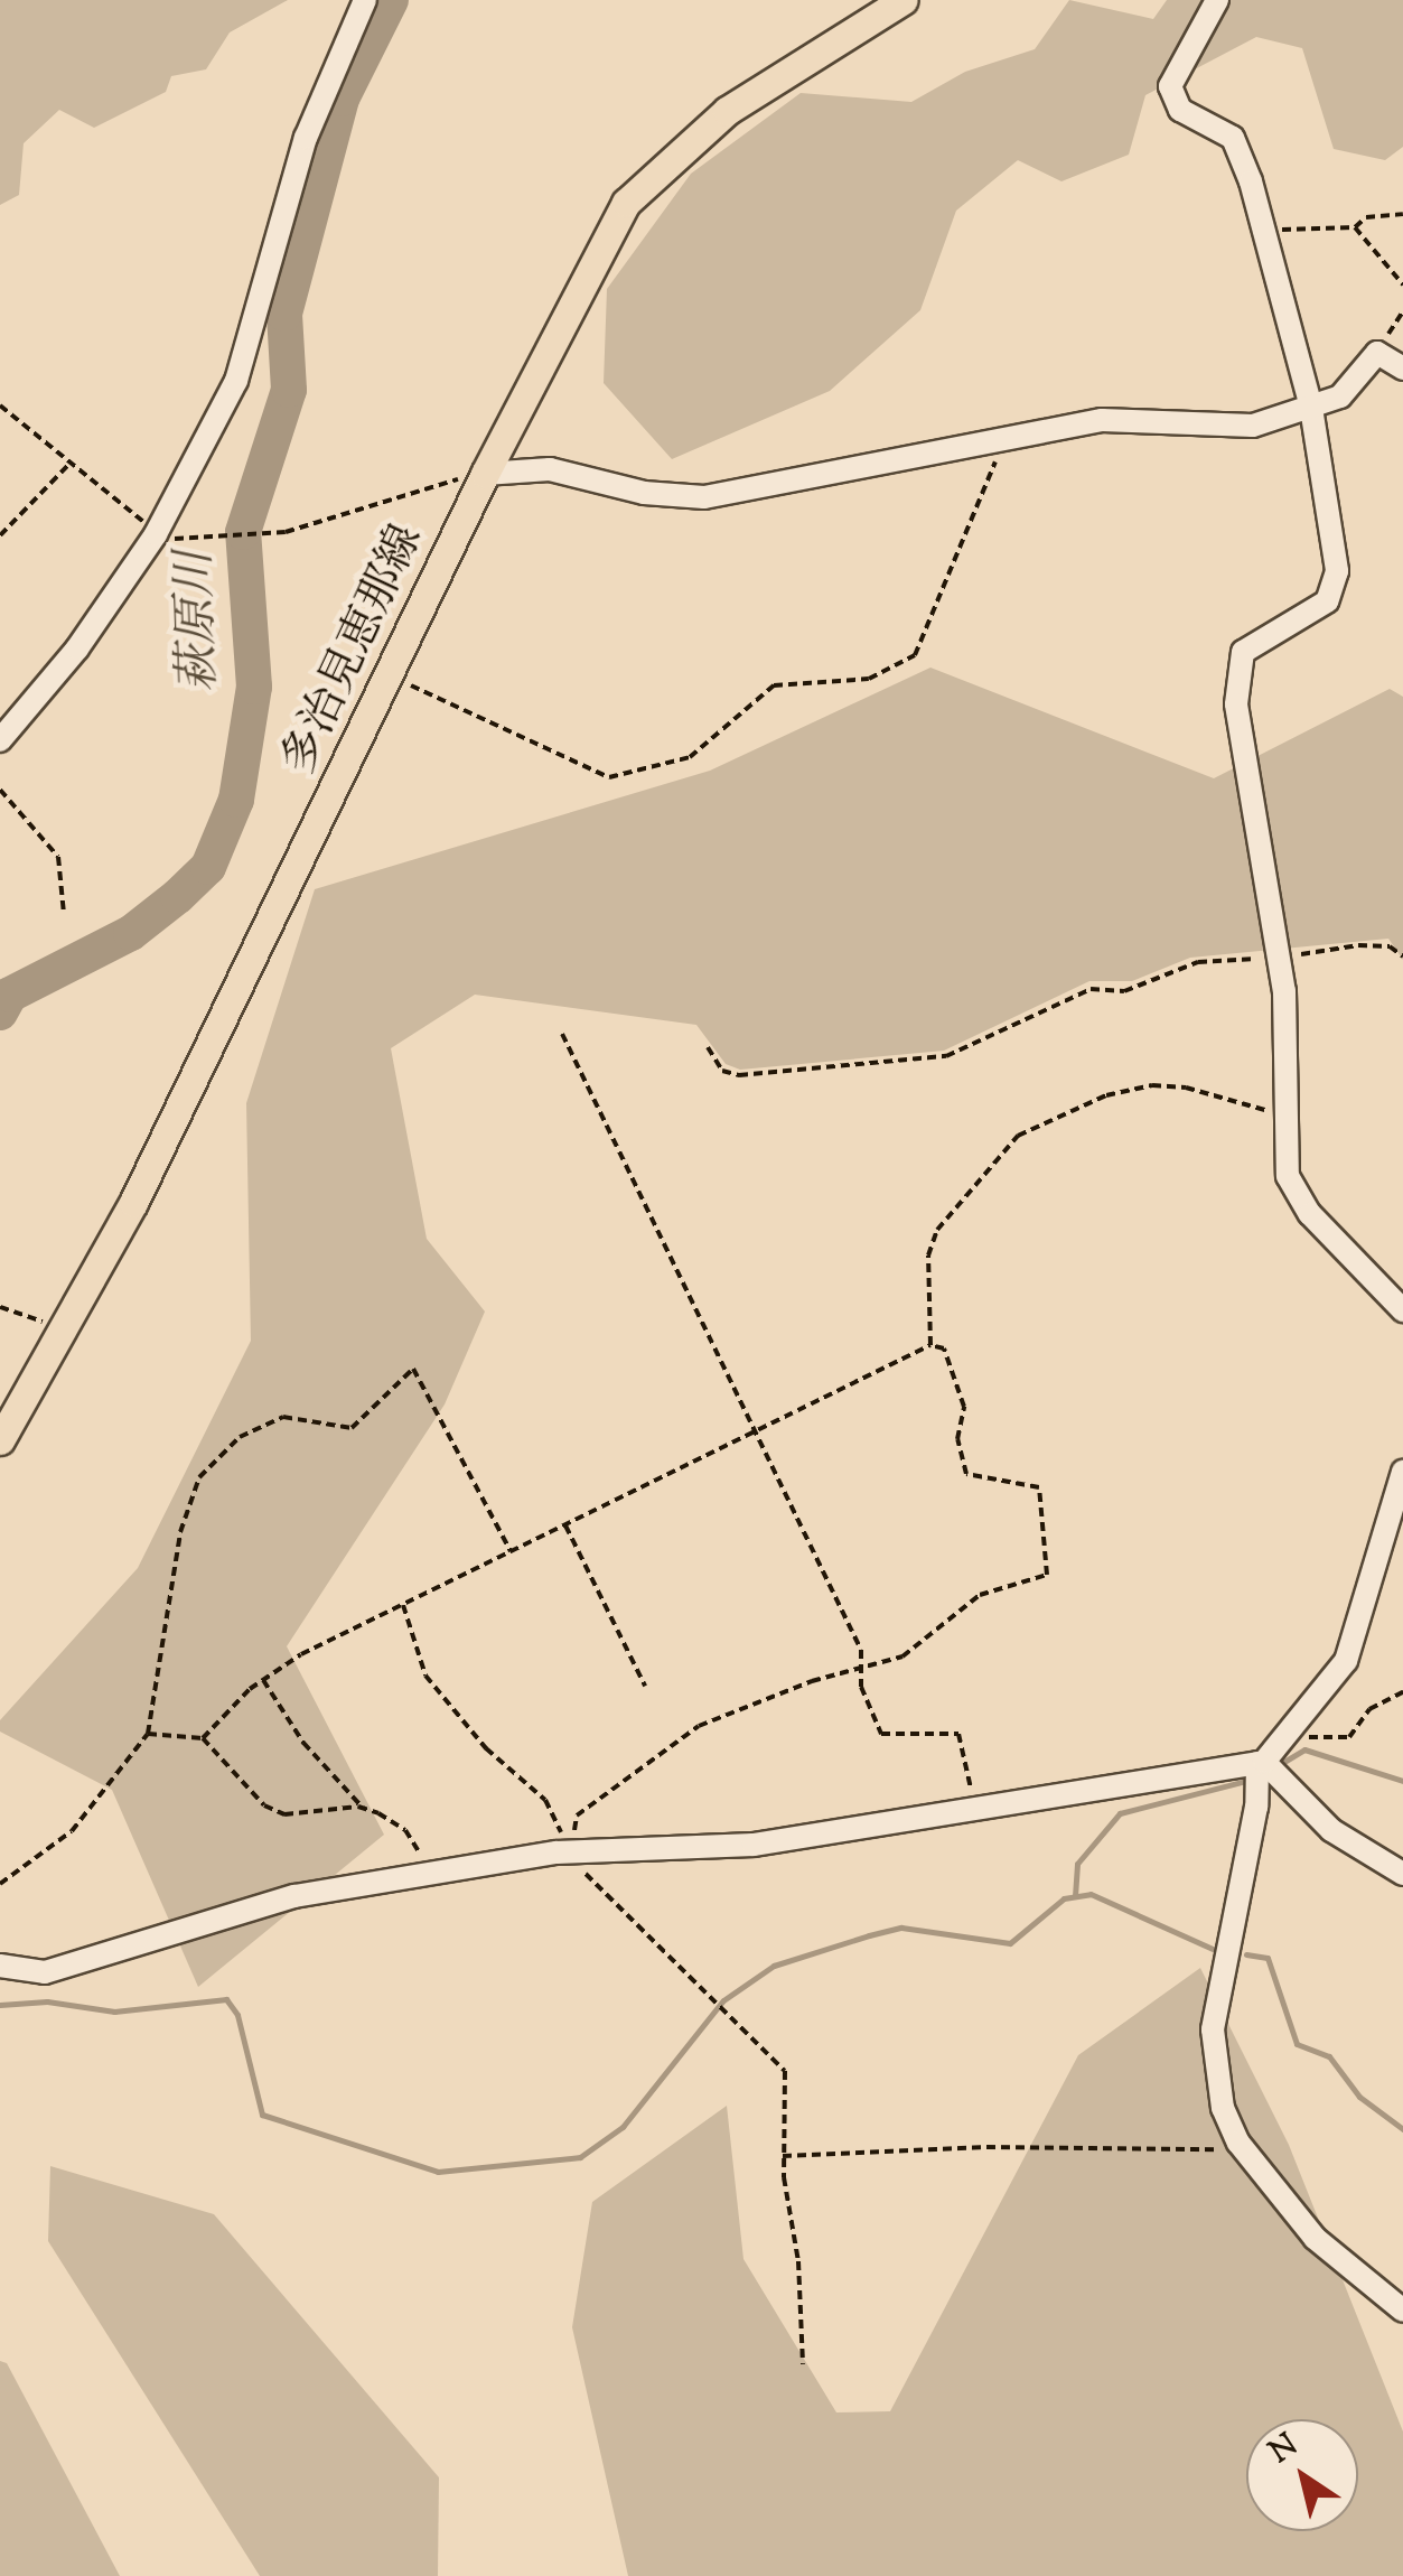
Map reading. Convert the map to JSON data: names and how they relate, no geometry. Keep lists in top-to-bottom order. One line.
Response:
{"streets":{"main road":["多治見恵那線"]},"water":["萩原川"],"north":"top left"}
